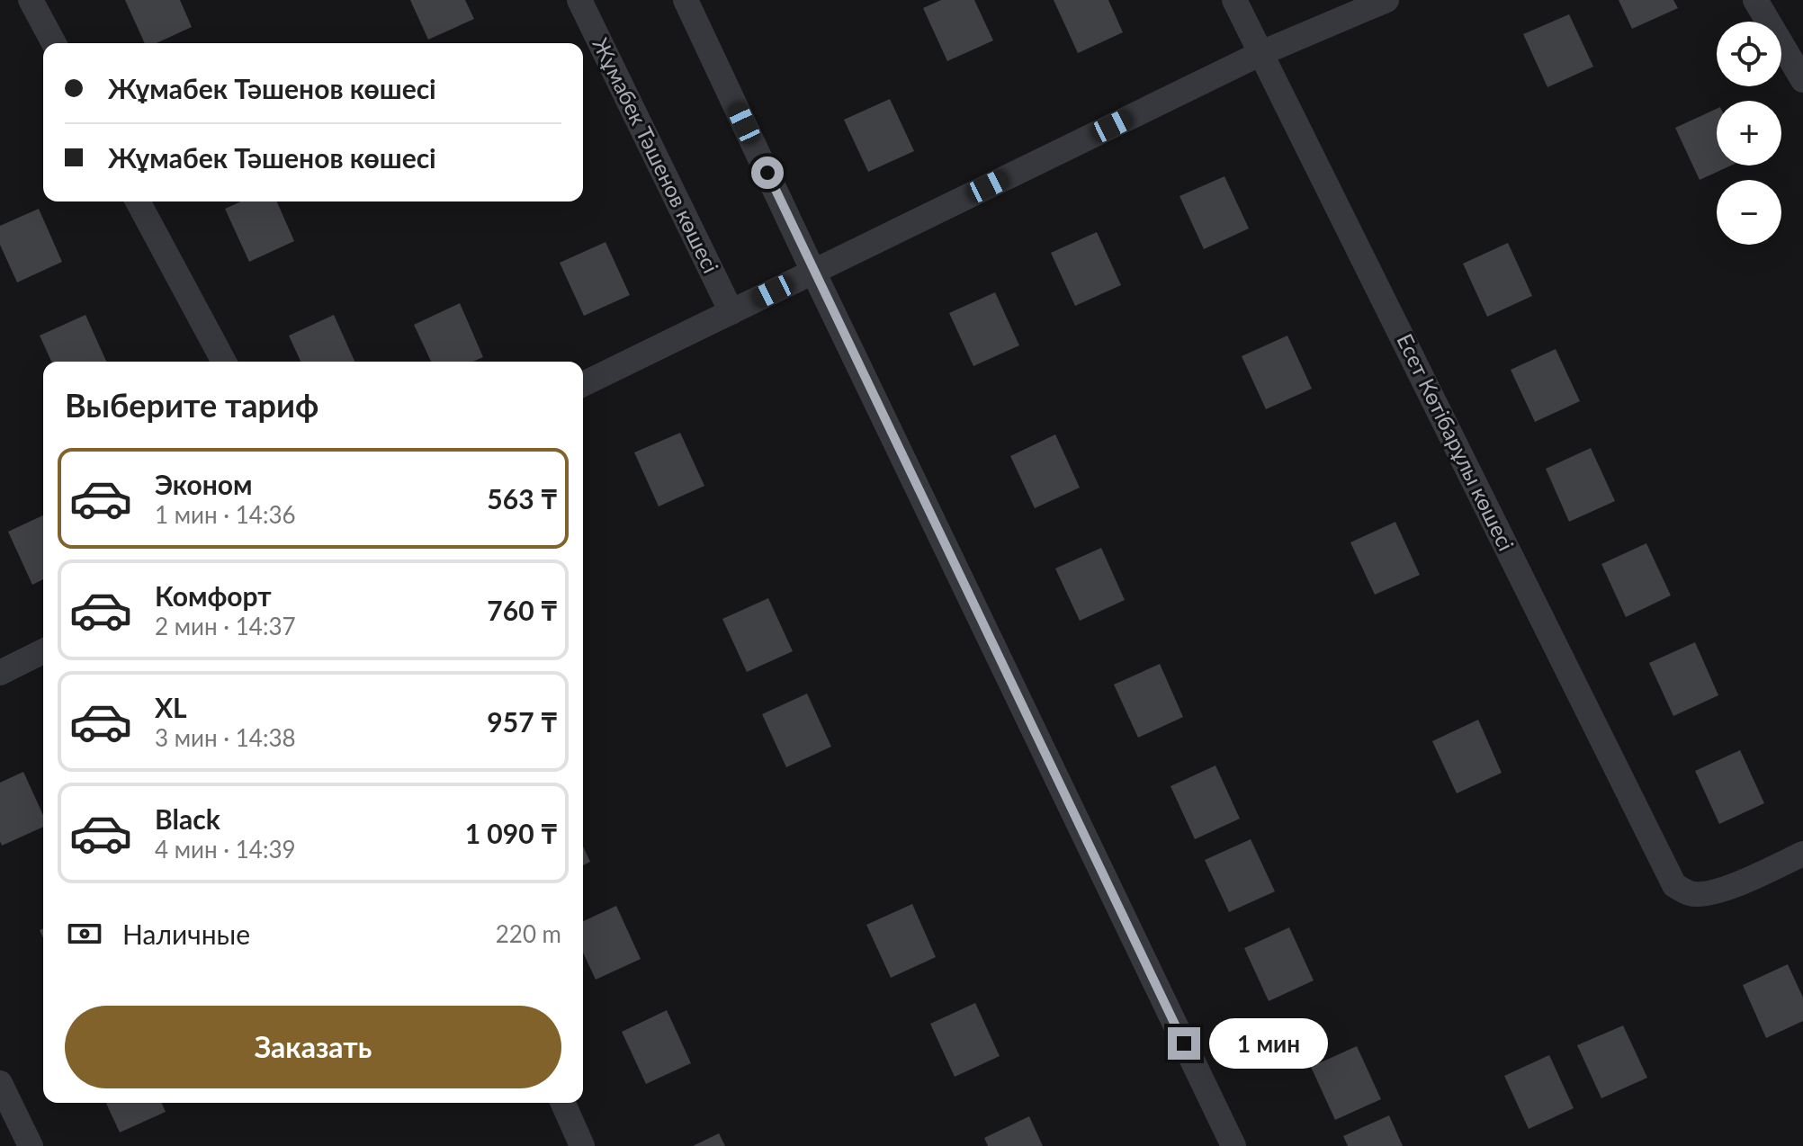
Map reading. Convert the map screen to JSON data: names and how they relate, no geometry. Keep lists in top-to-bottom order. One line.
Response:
{"streets":{"street":["Жұмабек Тәшенов көшесі","Есет Көтібарұлы көшесі"]},"page":{"map_buttons":["+","−"],"banner":["Жұмабек Тәшенов көшесі","Жұмабек Тәшенов көшесі"],"heading":"Выберите тариф","list":[{"name":"Эконом","note":"1 мин · 14:36","value":"563 ₸"},{"name":"Комфорт","note":"2 мин · 14:37","value":"760 ₸"},{"name":"XL","note":"3 мин · 14:38","value":"957 ₸"},{"name":"Black","note":"4 мин · 14:39","value":"1 090 ₸"}],"pay":["Наличные","220 m"],"buttons":"Заказать","bubble":"1 мин"}}
